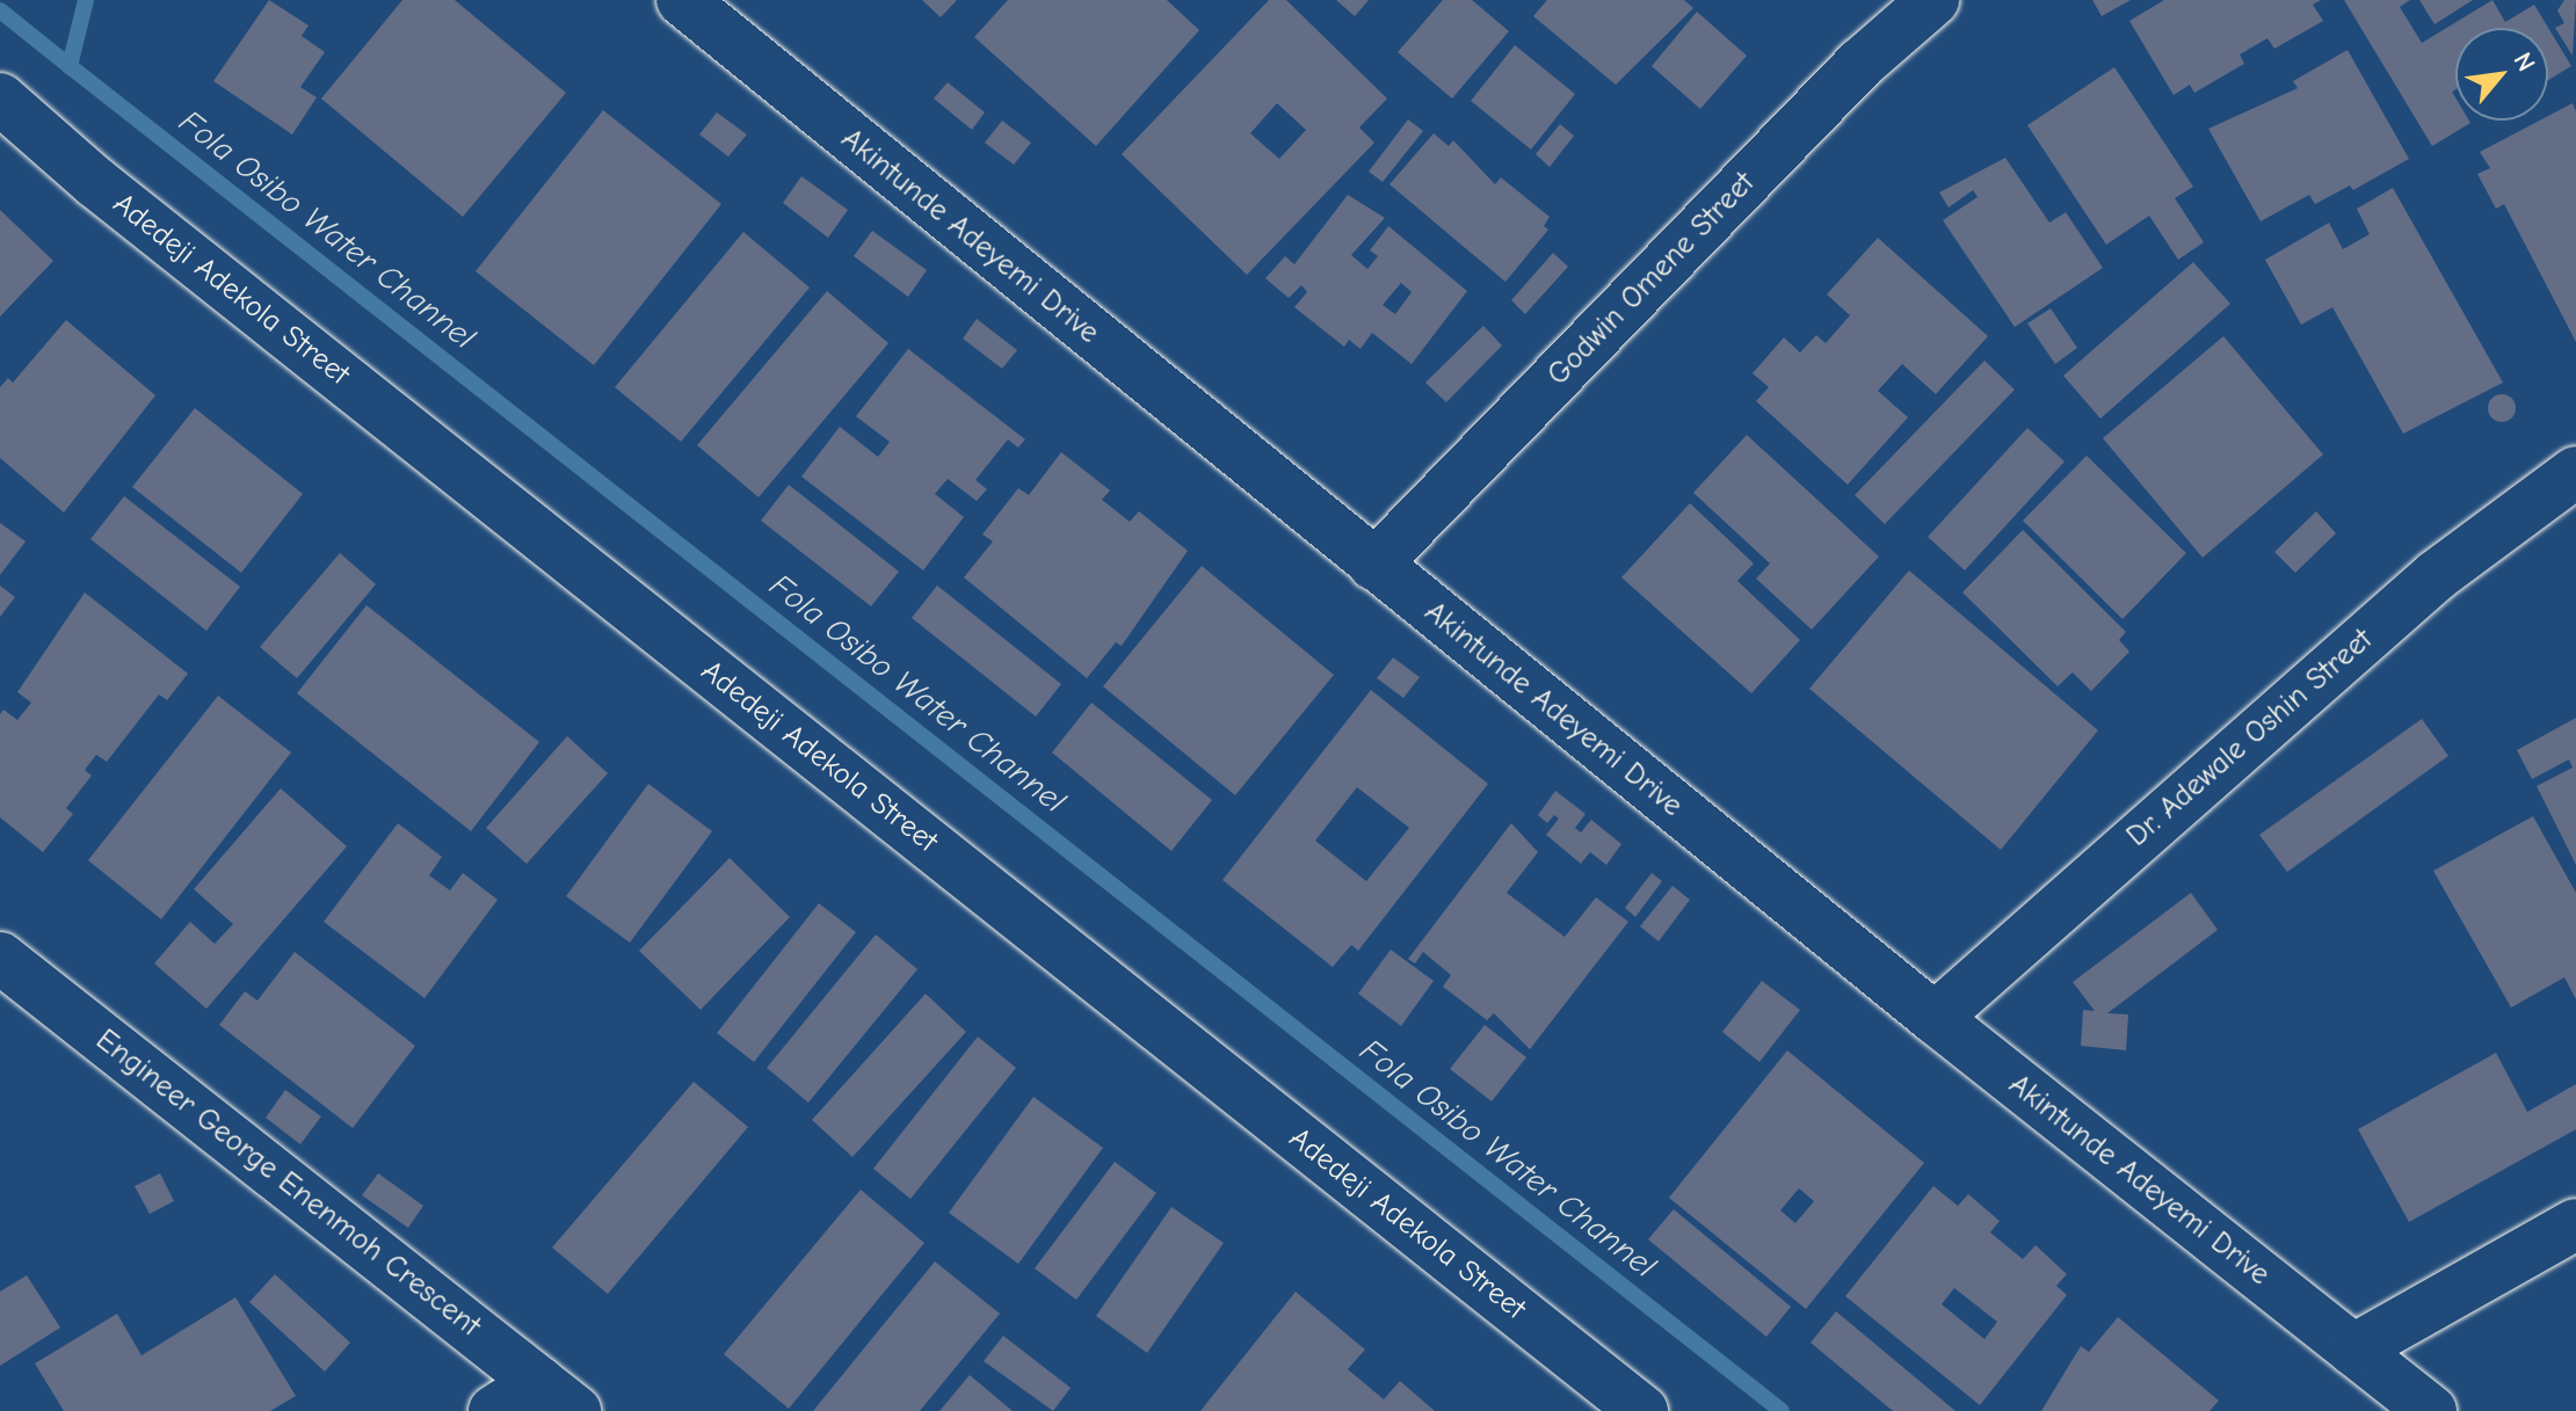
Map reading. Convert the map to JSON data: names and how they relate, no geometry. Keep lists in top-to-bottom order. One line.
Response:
{"streets":{"street":["Akintunde Adeyemi Drive","Godwin Omene Street","Adedeji Adekola Street","Dr. Adewale Oshin Street","Engineer George Enenmoh Crescent"]},"crossings":[["Akintunde Adeyemi Drive","Godwin Omene Street"],["Akintunde Adeyemi Drive","Dr. Adewale Oshin Street"]],"water":["Fola Osibo Water Channel"],"north":"top right"}
